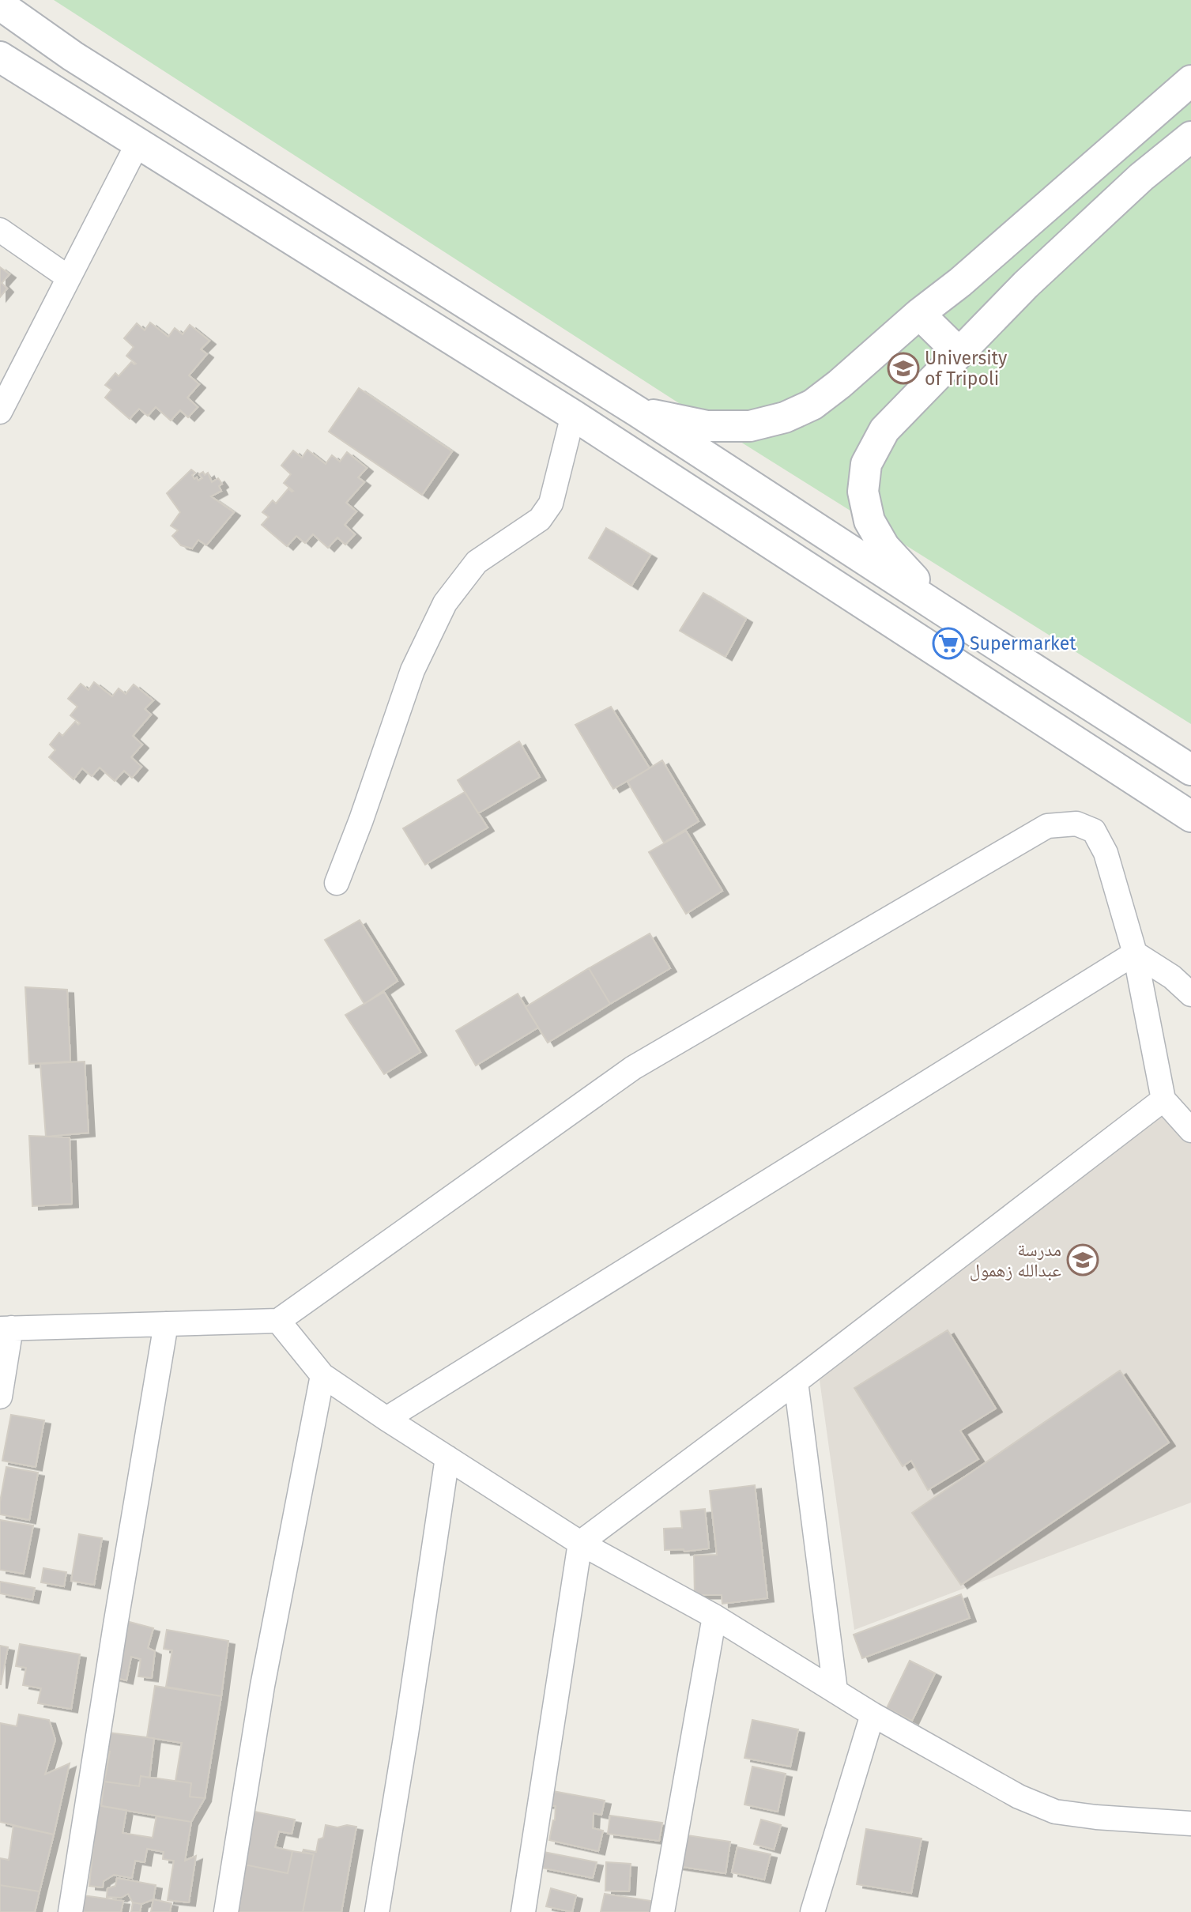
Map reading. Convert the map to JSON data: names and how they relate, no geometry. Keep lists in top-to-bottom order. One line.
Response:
{"places":{"school or university":["University of Tripoli","مدرسة عبدالله زهمول"],"supermarket":["Supermarket"]}}
